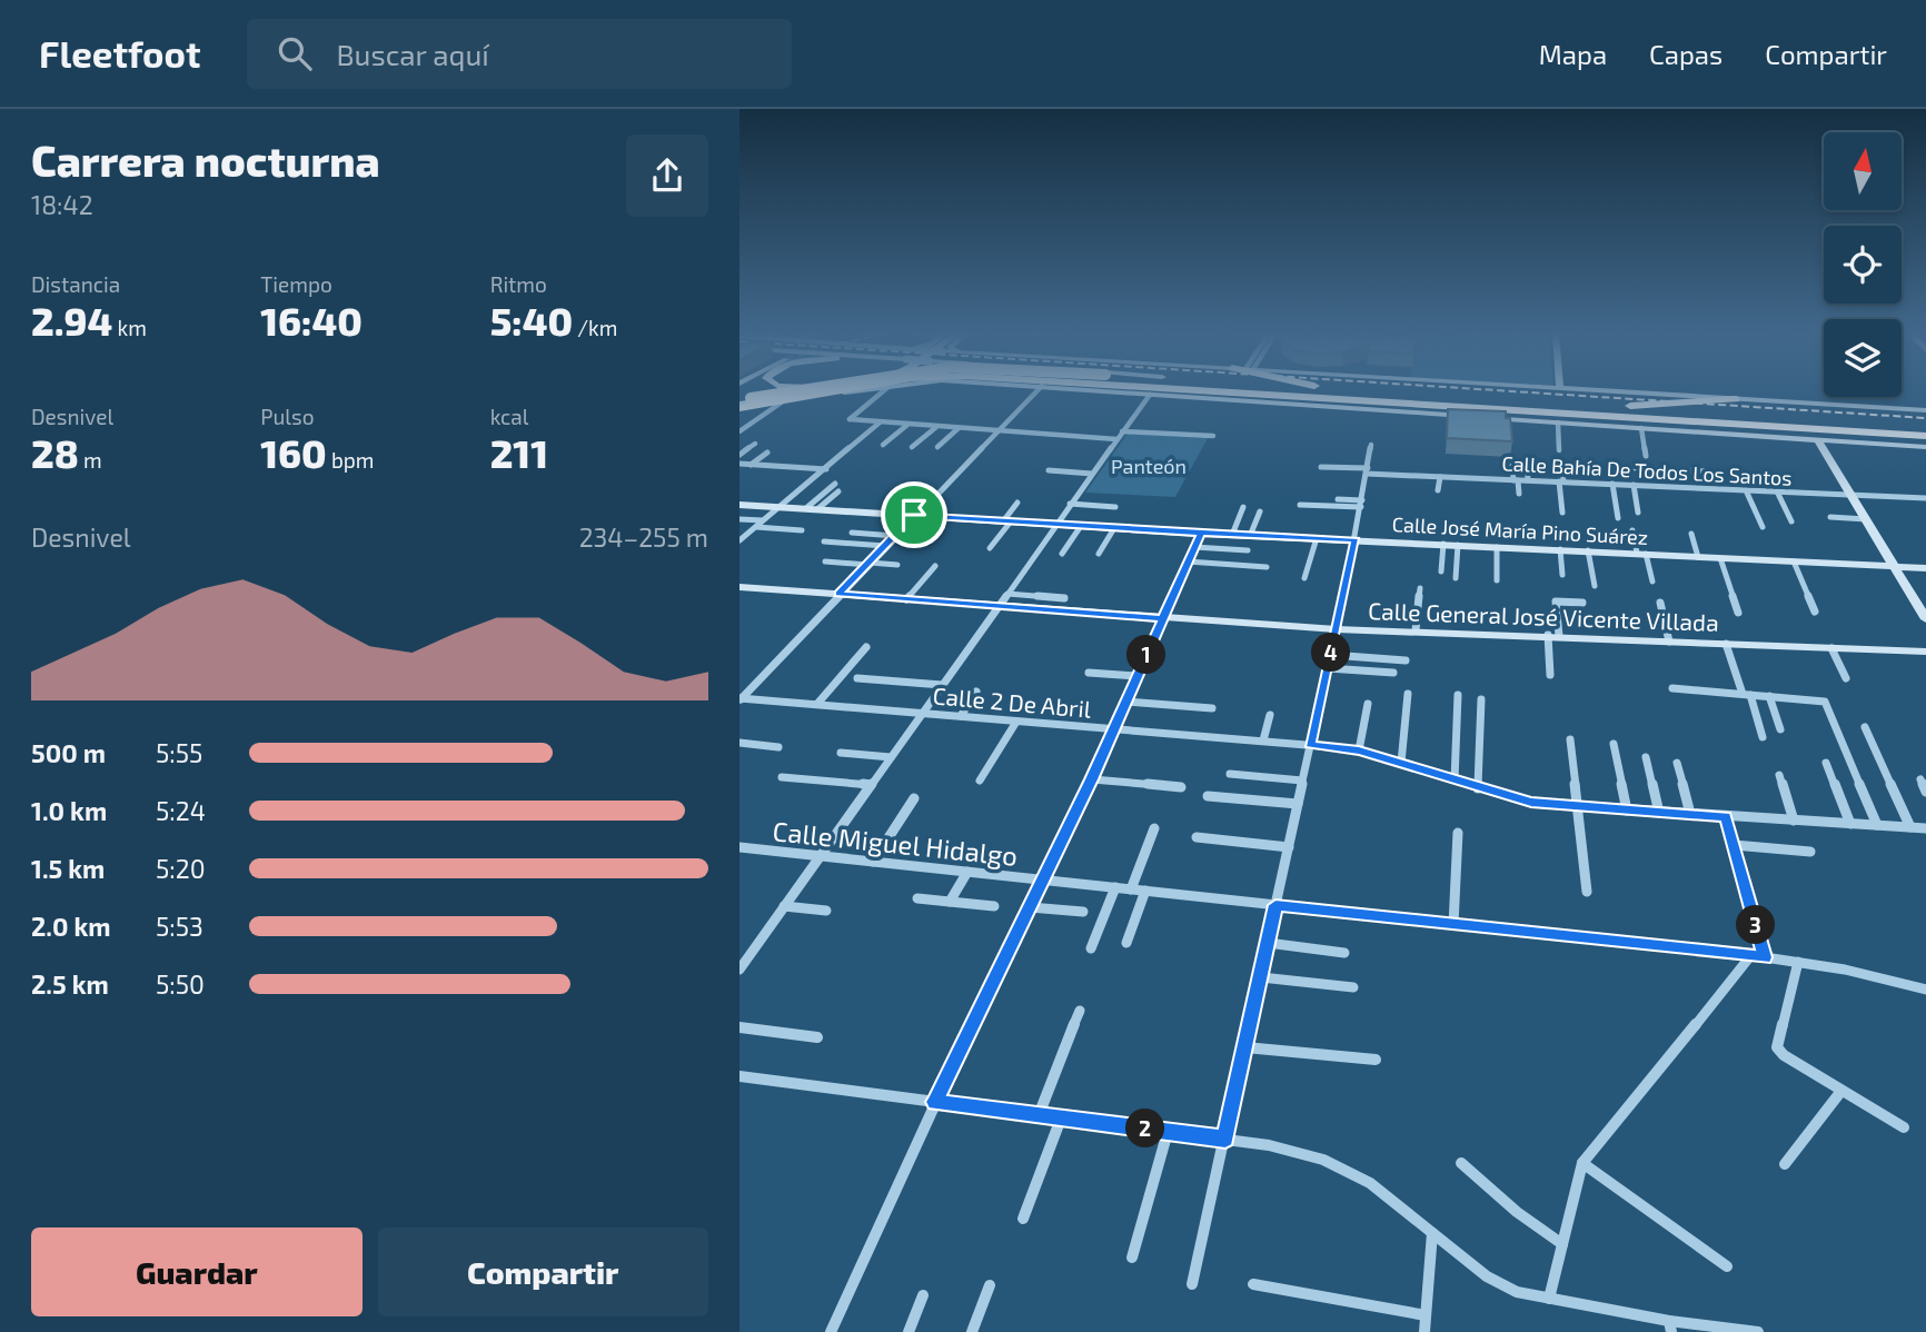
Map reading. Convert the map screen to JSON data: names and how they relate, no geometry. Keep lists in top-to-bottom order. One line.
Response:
{"streets":{"main road":["Calle José María Pino Suárez","Calle General José Vicente Villada"],"street":["Calle Bahía De Todos Los Santos","Calle 2 De Abril","Calle Miguel Hidalgo"]},"parks":["Panteón"],"north":"top","page":{"header":"Fleetfoot","search":"Buscar aquí","nav":["Mapa","Capas","Compartir"],"heading":["Carrera nocturna","18:42"],"stats":[["Distancia","2.94 km"],["Tiempo","16:40"],["Ritmo","5:40 /km"],["Desnivel","28 m"],["Pulso","160 bpm"],["kcal","211"]],"chart":["Desnivel","234–255 m"],"pins":["4","1","3","2"],"list":[{"name":"500 m","note":"5:55"},{"name":"1.0 km","note":"5:24"},{"name":"1.5 km","note":"5:20"},{"name":"2.0 km","note":"5:53"},{"name":"2.5 km","note":"5:50"}],"buttons":["Guardar","Compartir"]}}
